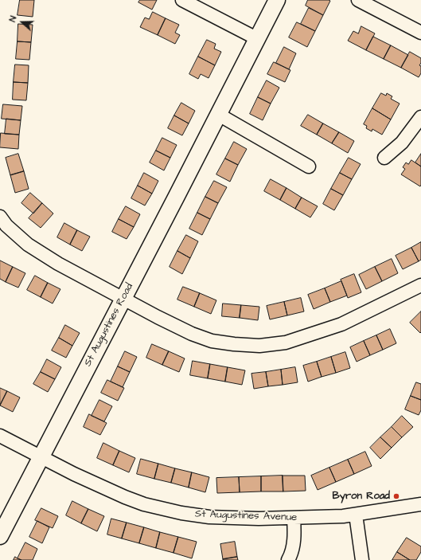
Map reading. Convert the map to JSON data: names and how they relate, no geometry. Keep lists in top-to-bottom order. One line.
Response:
{"streets":{"street":["St Augustines Road","St Augustines Avenue"]},"crossings":[["St Augustines Road","St Augustines Avenue"]],"places":["Byron Road"],"north":"left"}
